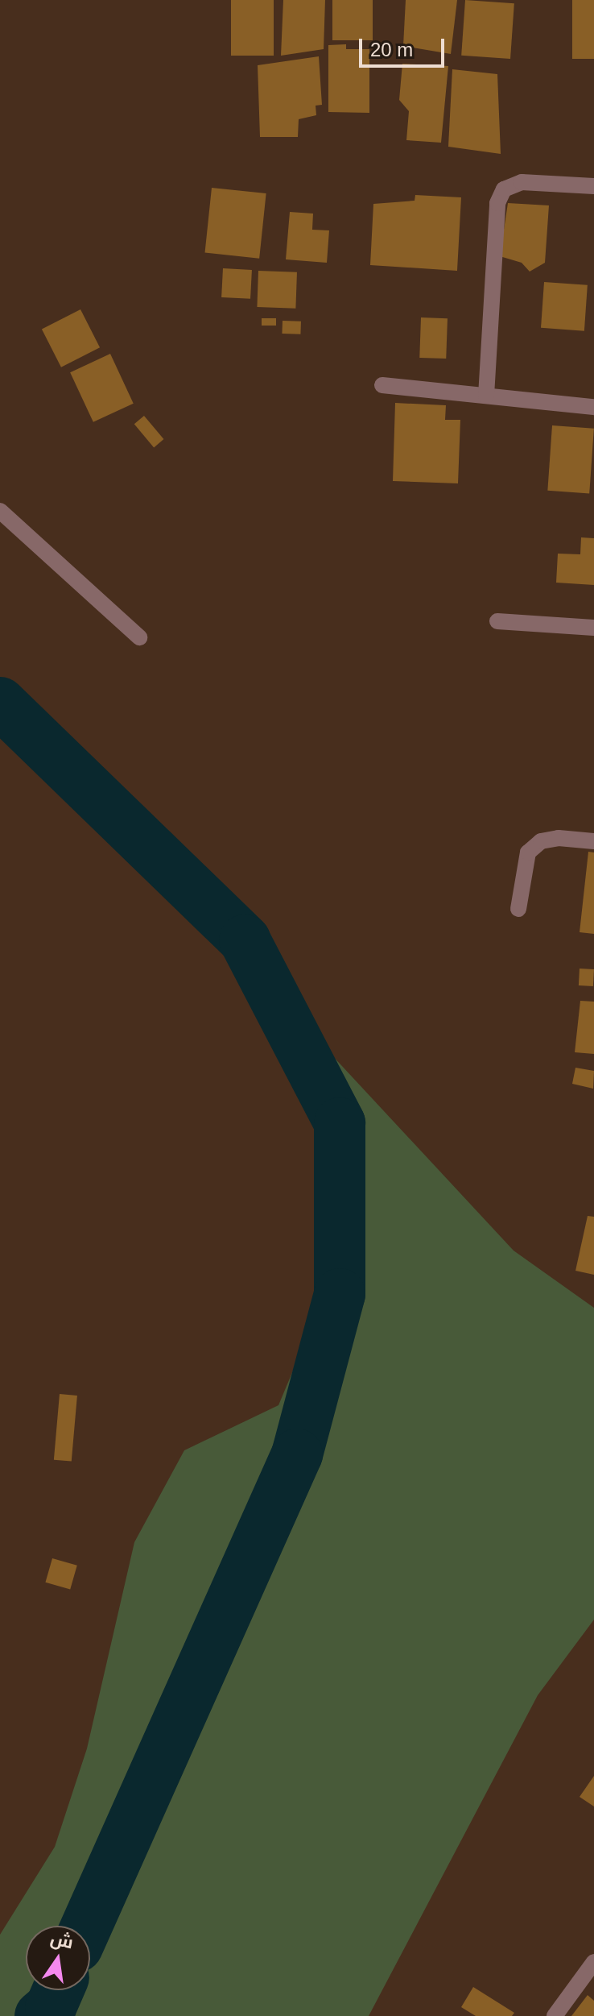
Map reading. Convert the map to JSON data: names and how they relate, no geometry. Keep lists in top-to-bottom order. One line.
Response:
{"scale_bar":"20 m","north":"top"}
